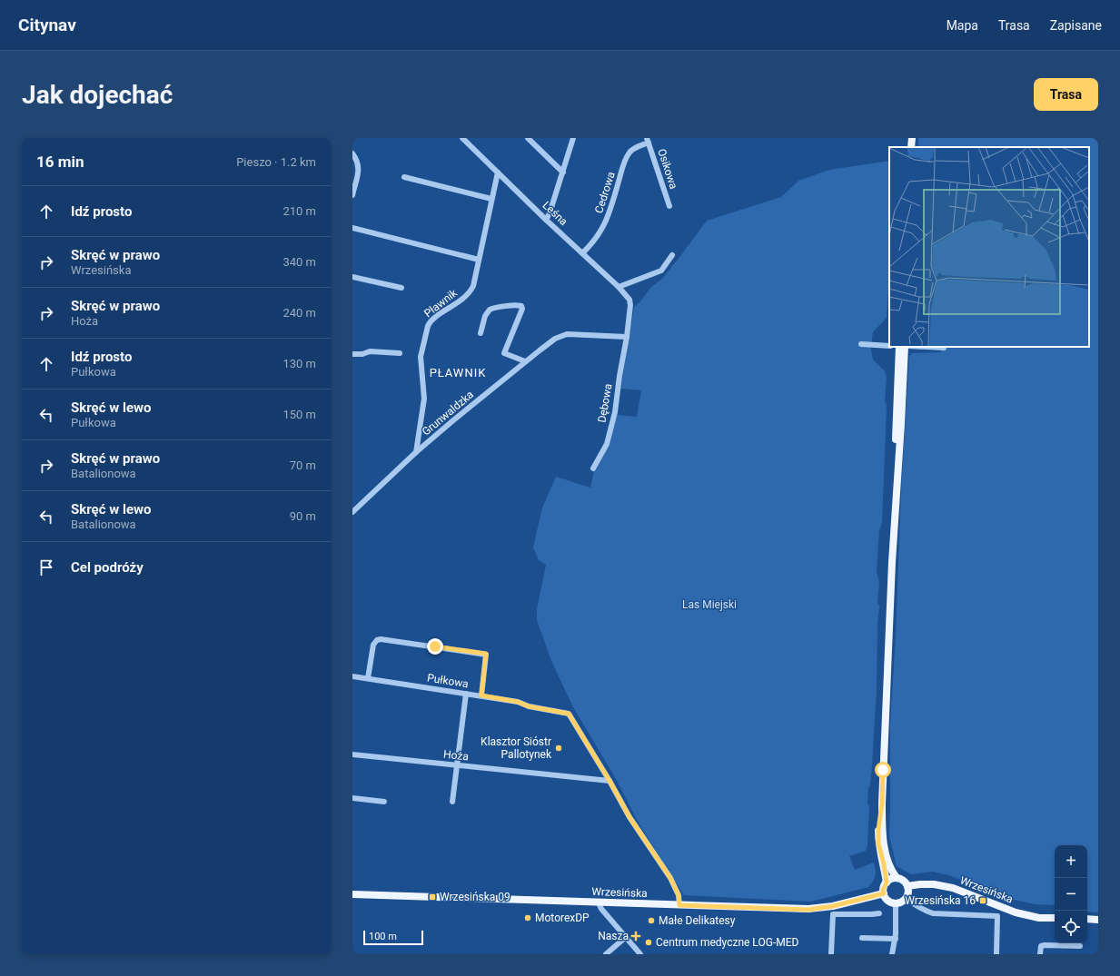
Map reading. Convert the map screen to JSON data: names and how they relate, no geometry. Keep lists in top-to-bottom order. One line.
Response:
{"streets":{"main road":["Wrzesińska"],"street":["Osikowa","Cedrowa","Leśna","Pławnik","Dębowa","Grunwaldzka","Pułkowa","Hoża"]},"crossings":[["Osikowa","Cedrowa"],["Cedrowa","Leśna"],["Leśna","Pławnik"],["Leśna","Dębowa"],["Pławnik","Grunwaldzka"],["Dębowa","Grunwaldzka"],["Pułkowa","Hoża"]],"districts":["PŁAWNIK"],"parks":["Las Miejski"],"places":{"other":["Klasztor Sióstr Pallotynek","MotorexDP","Małe Delikatesy","Centrum medyczne LOG-MED"],"transit":["Wrzesińska 09","Wrzesińska 16"],"health":["Nasza"]},"scale_bar":"100 m","page":{"header":"Citynav","nav":["Mapa","Trasa","Zapisane"],"buttons":"Trasa","title":"Jak dojechać","heading":["16 min","Pieszo · 1.2 km"],"list":[["Idź prosto","210 m"],["Skręć w prawo","Wrzesińska","340 m"],["Skręć w prawo","Hoża","240 m"],["Idź prosto","Pułkowa","130 m"],["Skręć w lewo","Pułkowa","150 m"],["Skręć w prawo","Batalionowa","70 m"],["Skręć w lewo","Batalionowa","90 m"],"Cel podróży"],"map_buttons":["+","−"],"scale":"100 m"}}
